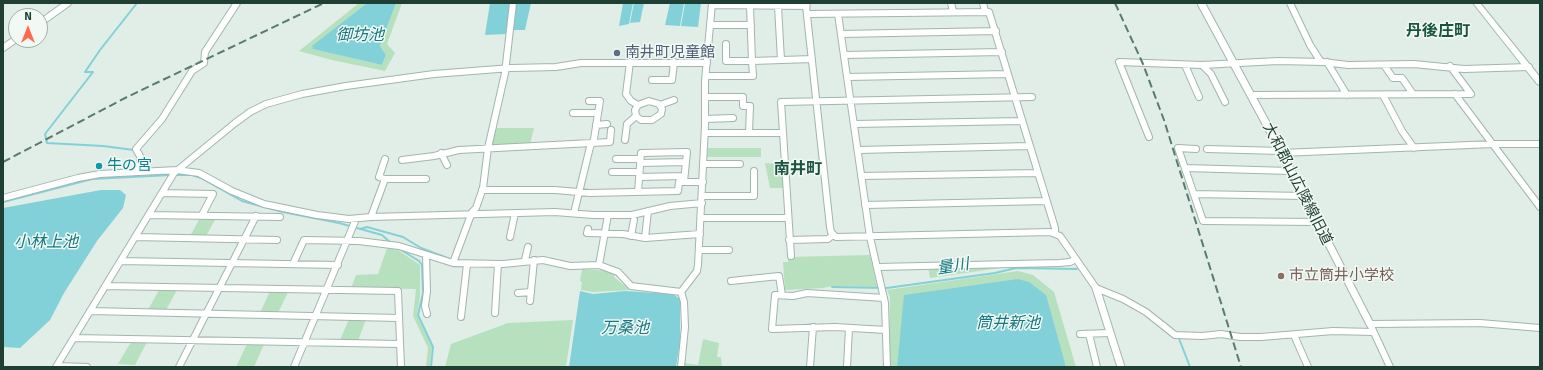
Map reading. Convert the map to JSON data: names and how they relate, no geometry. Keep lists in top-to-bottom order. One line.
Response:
{"streets":{"street":["大和郡山広陵線旧道"]},"districts":["丹後庄町","南井町"],"water":["御坊池","小林上池","量川","筒井新池","万桑池"],"places":["南井町児童館","牛の宮","市立筒井小学校"],"north":"top"}
